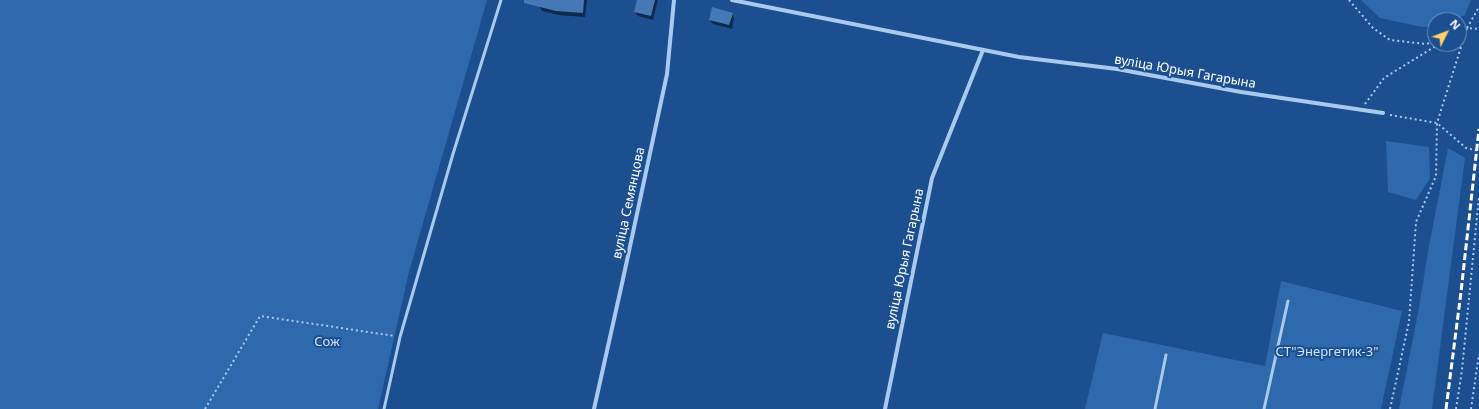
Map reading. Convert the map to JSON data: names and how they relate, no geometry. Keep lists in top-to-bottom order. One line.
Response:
{"streets":{"street":["вуліца Юрыя Гагарына","вуліца Семянцова"]},"parks":["Сож","СТ\"Энергетик-3\""],"north":"top right"}
